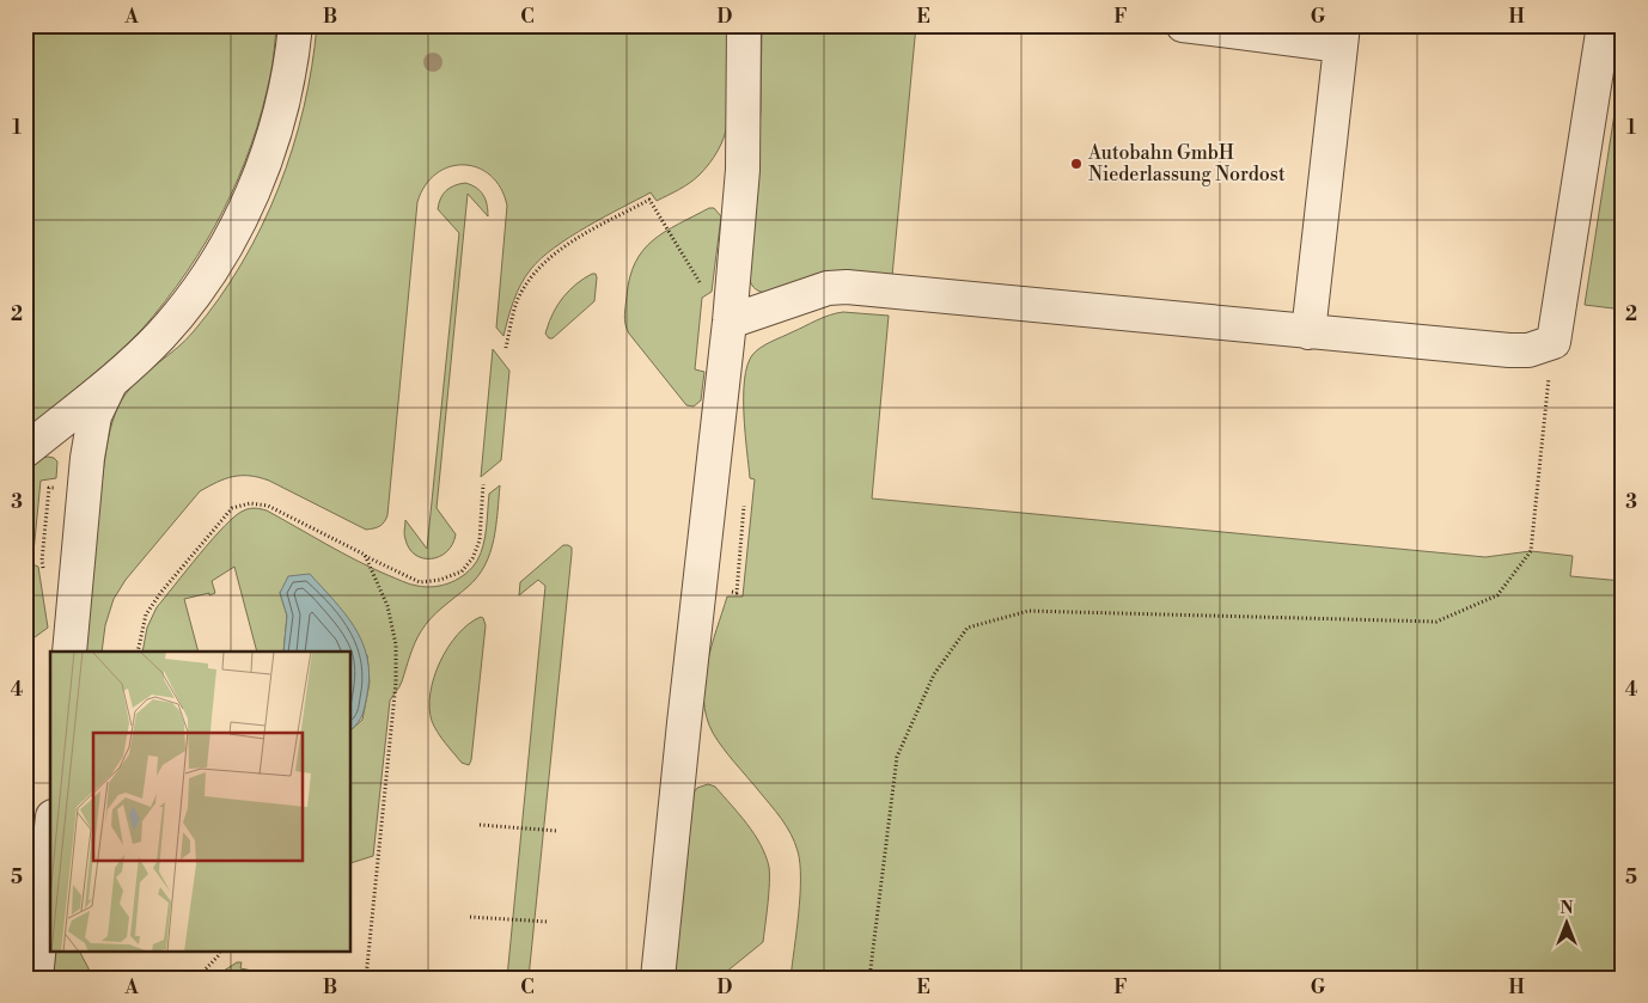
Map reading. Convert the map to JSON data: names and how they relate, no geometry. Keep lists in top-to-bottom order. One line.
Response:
{"places":["Autobahn GmbH Niederlassung Nordost"],"north":"top","grid":{"columns":["A","B","C","D","E","F","G","H"],"rows":["1","2","3","4","5"]}}
